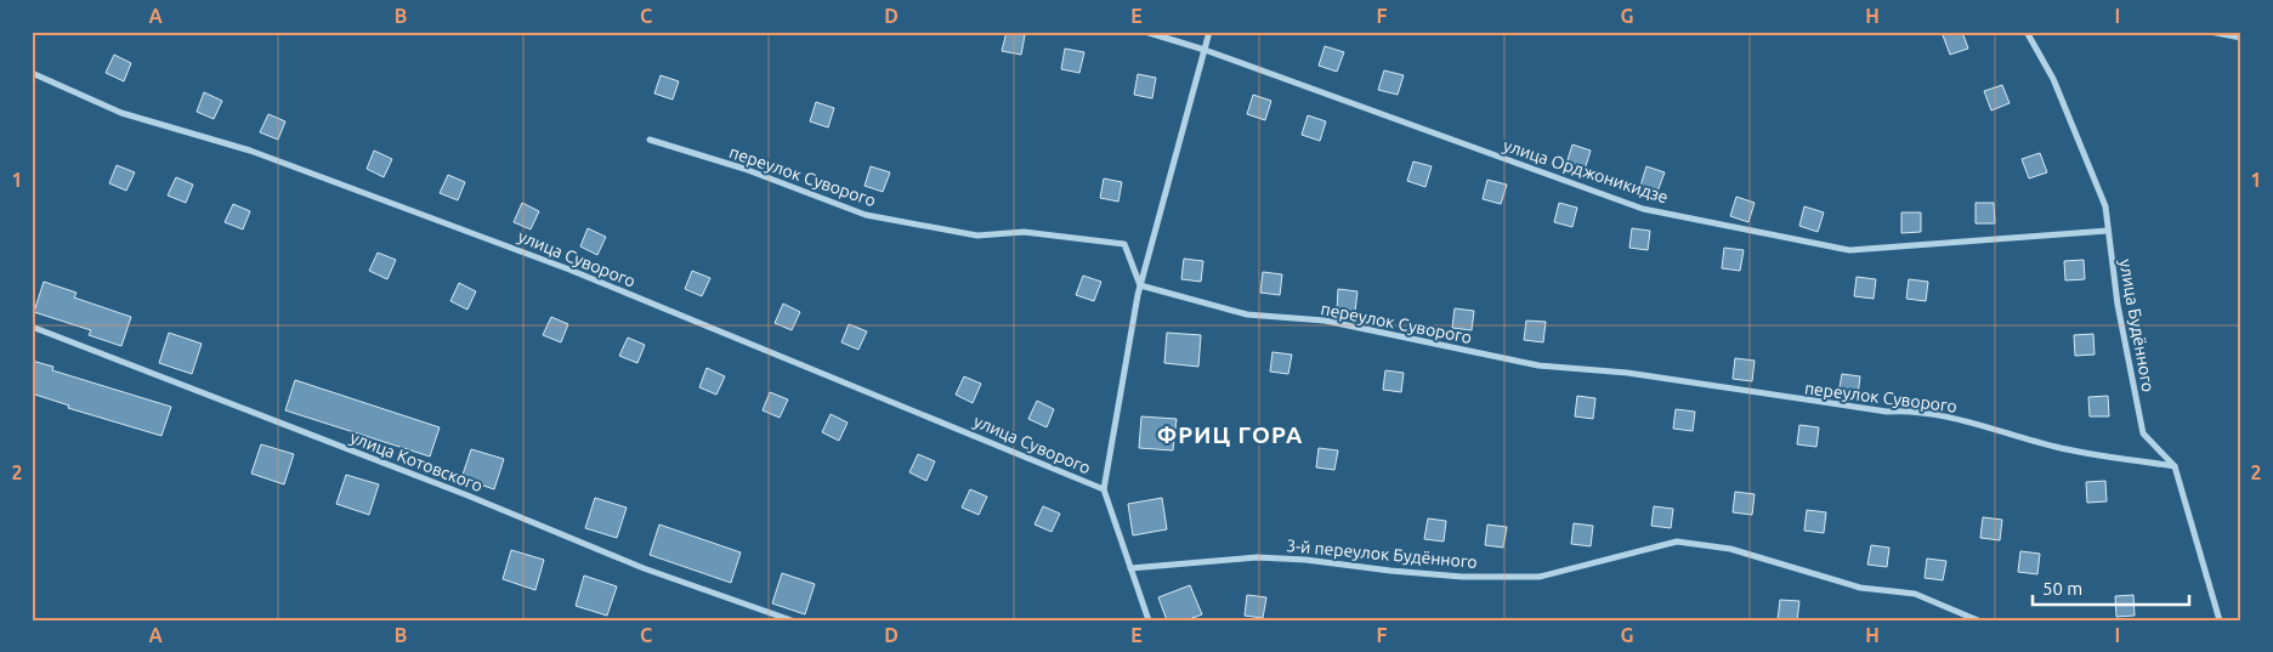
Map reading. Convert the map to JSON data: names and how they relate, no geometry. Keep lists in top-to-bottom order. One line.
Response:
{"streets":{"street":["улица Орджоникидзе","переулок Суворого","улица Суворого","улица Будённого","улица Котовского","3-й переулок Будённого"]},"crossings":[["улица Орджоникидзе","улица Будённого"],["переулок Суворого","улица Будённого"]],"districts":["ФРИЦ ГОРА"],"scale_bar":"50 m","grid":{"columns":["A","B","C","D","E","F","G","H","I"],"rows":["1","2"]}}
